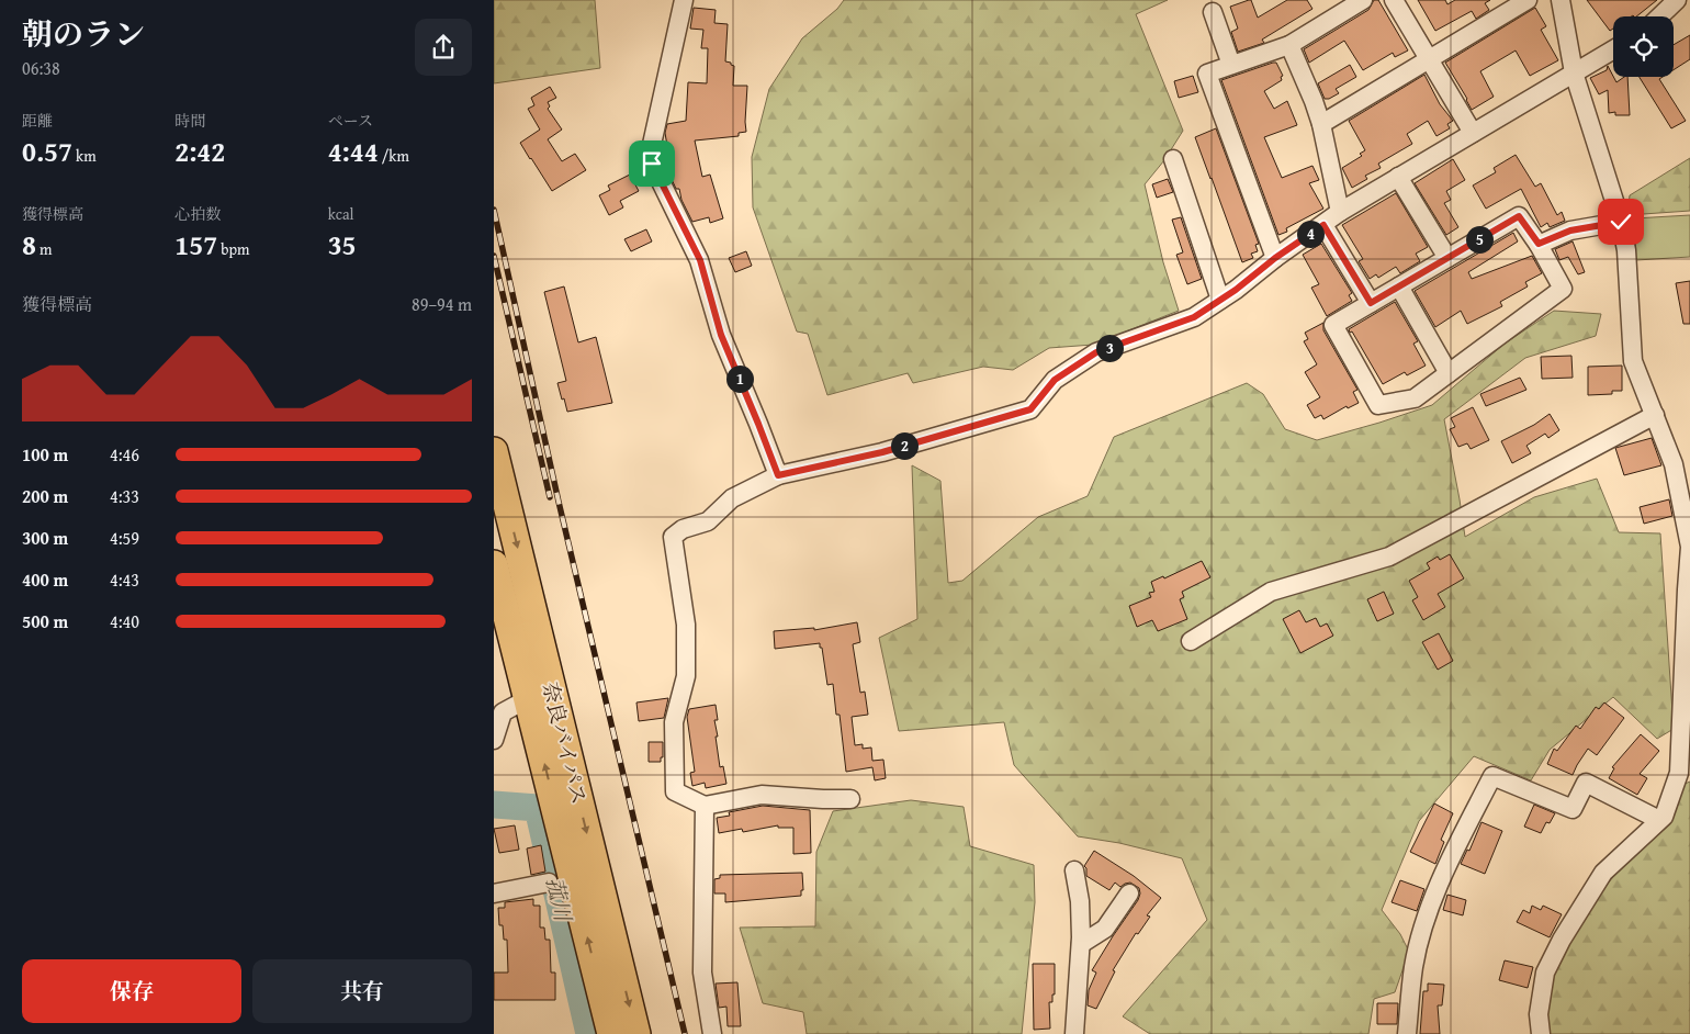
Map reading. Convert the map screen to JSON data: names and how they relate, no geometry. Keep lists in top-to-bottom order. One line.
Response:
{"streets":{"highway":["奈良バイパス"]},"water":["菰川"],"page":{"heading":["朝のラン","06:38"],"stats":[["距離","0.57 km"],["時間","2:42"],["ペース","4:44 /km"],["獲得標高","8 m"],["心拍数","157 bpm"],["kcal","35"]],"pins":["4","5","3","1","2"],"chart":["獲得標高","89–94 m"],"list":[{"name":"100 m","note":"4:46"},{"name":"200 m","note":"4:33"},{"name":"300 m","note":"4:59"},{"name":"400 m","note":"4:43"},{"name":"500 m","note":"4:40"}],"buttons":["保存","共有"]}}
